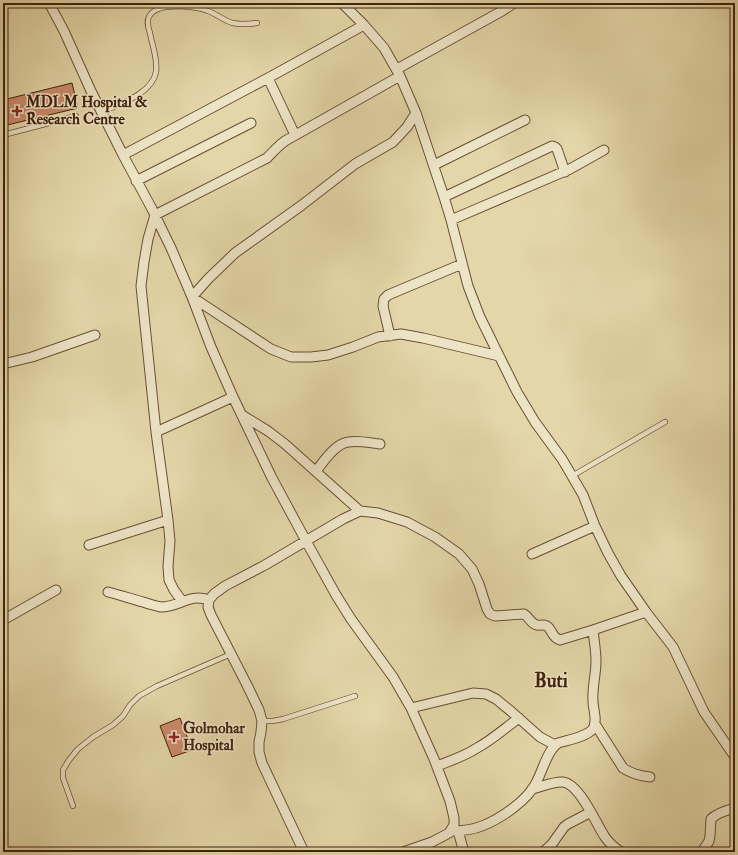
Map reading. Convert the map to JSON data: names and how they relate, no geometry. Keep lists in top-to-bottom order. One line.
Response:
{"districts":["Buti"],"places":{"health":["MDLM Hospital & Research Centre","Golmohar Hospital"]}}
